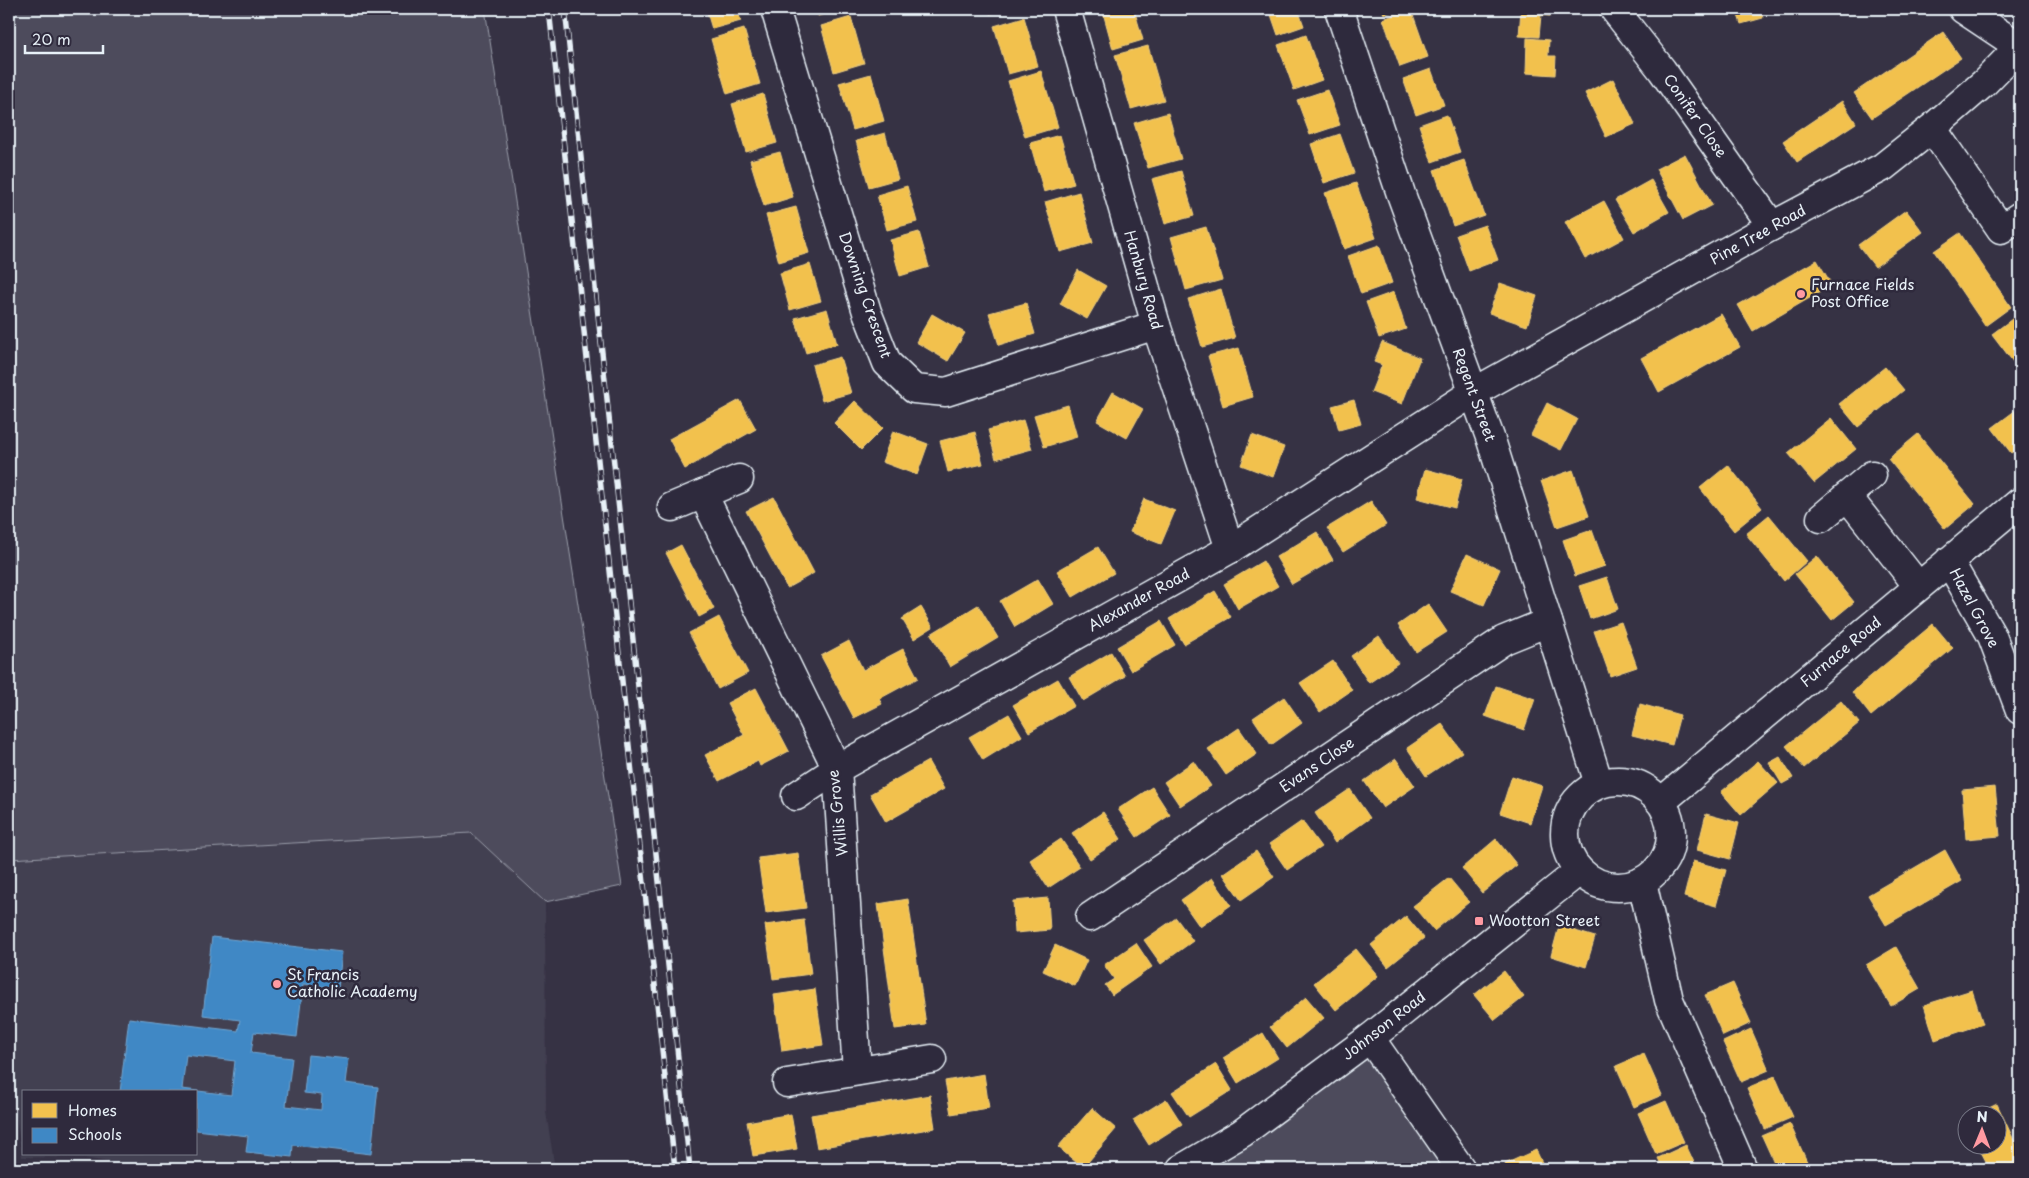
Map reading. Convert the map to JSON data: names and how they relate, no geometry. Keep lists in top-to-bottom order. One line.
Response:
{"streets":{"street":["Conifer Close","Pine Tree Road","Hanbury Road","Downing Crescent","Regent Street","Alexander Road","Hazel Grove","Furnace Road","Evans Close","Willis Grove","Johnson Road"]},"crossings":[["Conifer Close","Pine Tree Road"],["Pine Tree Road","Regent Street"],["Pine Tree Road","Alexander Road"],["Hanbury Road","Downing Crescent"],["Hanbury Road","Alexander Road"],["Regent Street","Alexander Road"],["Regent Street","Furnace Road"],["Regent Street","Evans Close"],["Regent Street","Johnson Road"],["Alexander Road","Willis Grove"],["Hazel Grove","Furnace Road"],["Furnace Road","Johnson Road"]],"places":{"other":["Furnace Fields Post Office","St Francis Catholic Academy"],"transit":["Wootton Street"]},"legend":["Homes","Schools"],"scale_bar":"20 m","north":"top"}
